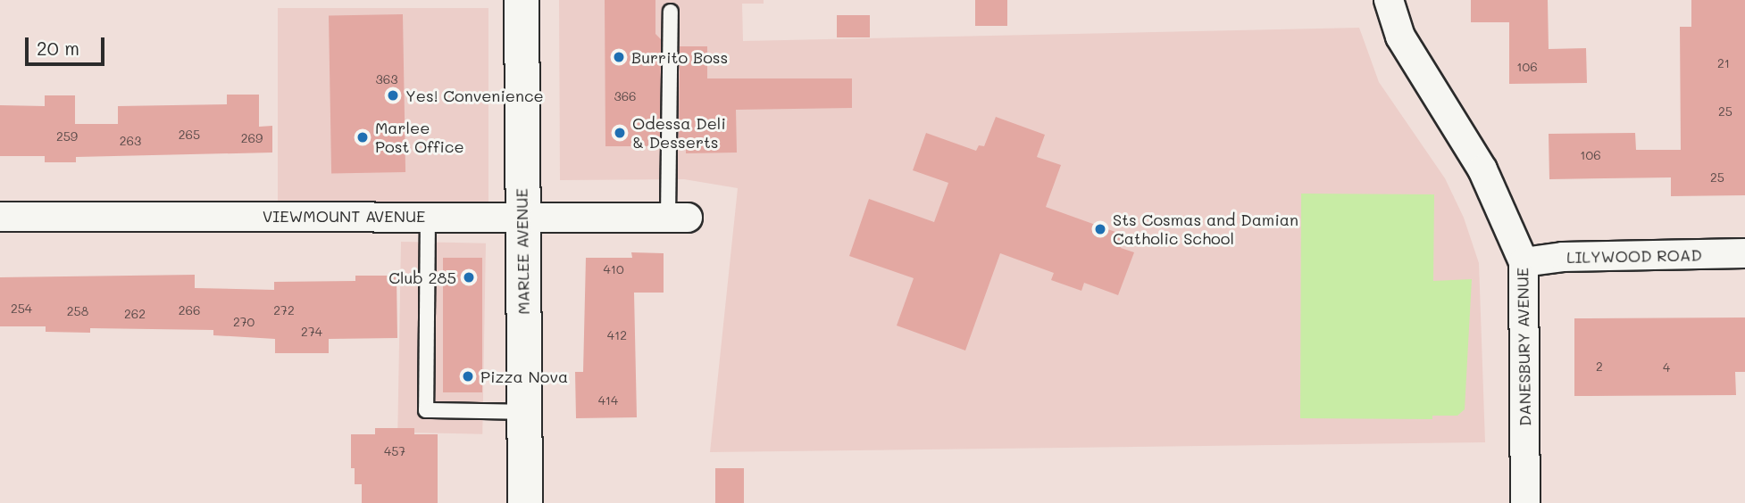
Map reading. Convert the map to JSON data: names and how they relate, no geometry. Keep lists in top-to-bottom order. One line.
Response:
{"streets":{"street":["VIEWMOUNT AVENUE","MARLEE AVENUE","LILYWOOD ROAD","DANESBURY AVENUE"]},"crossings":[["VIEWMOUNT AVENUE","MARLEE AVENUE"],["LILYWOOD ROAD","DANESBURY AVENUE"]],"places":["Burrito Boss","Yes! Convenience","Odessa Deli & Desserts","Marlee Post Office","Sts Cosmas and Damian Catholic School","Club 285","Pizza Nova"],"house_numbers":["21","106","363","366","25","265","259","269","263","106","25","410","254","266","272","258","262","270","274","412","2","4","414","457"],"scale_bar":"20 m"}
